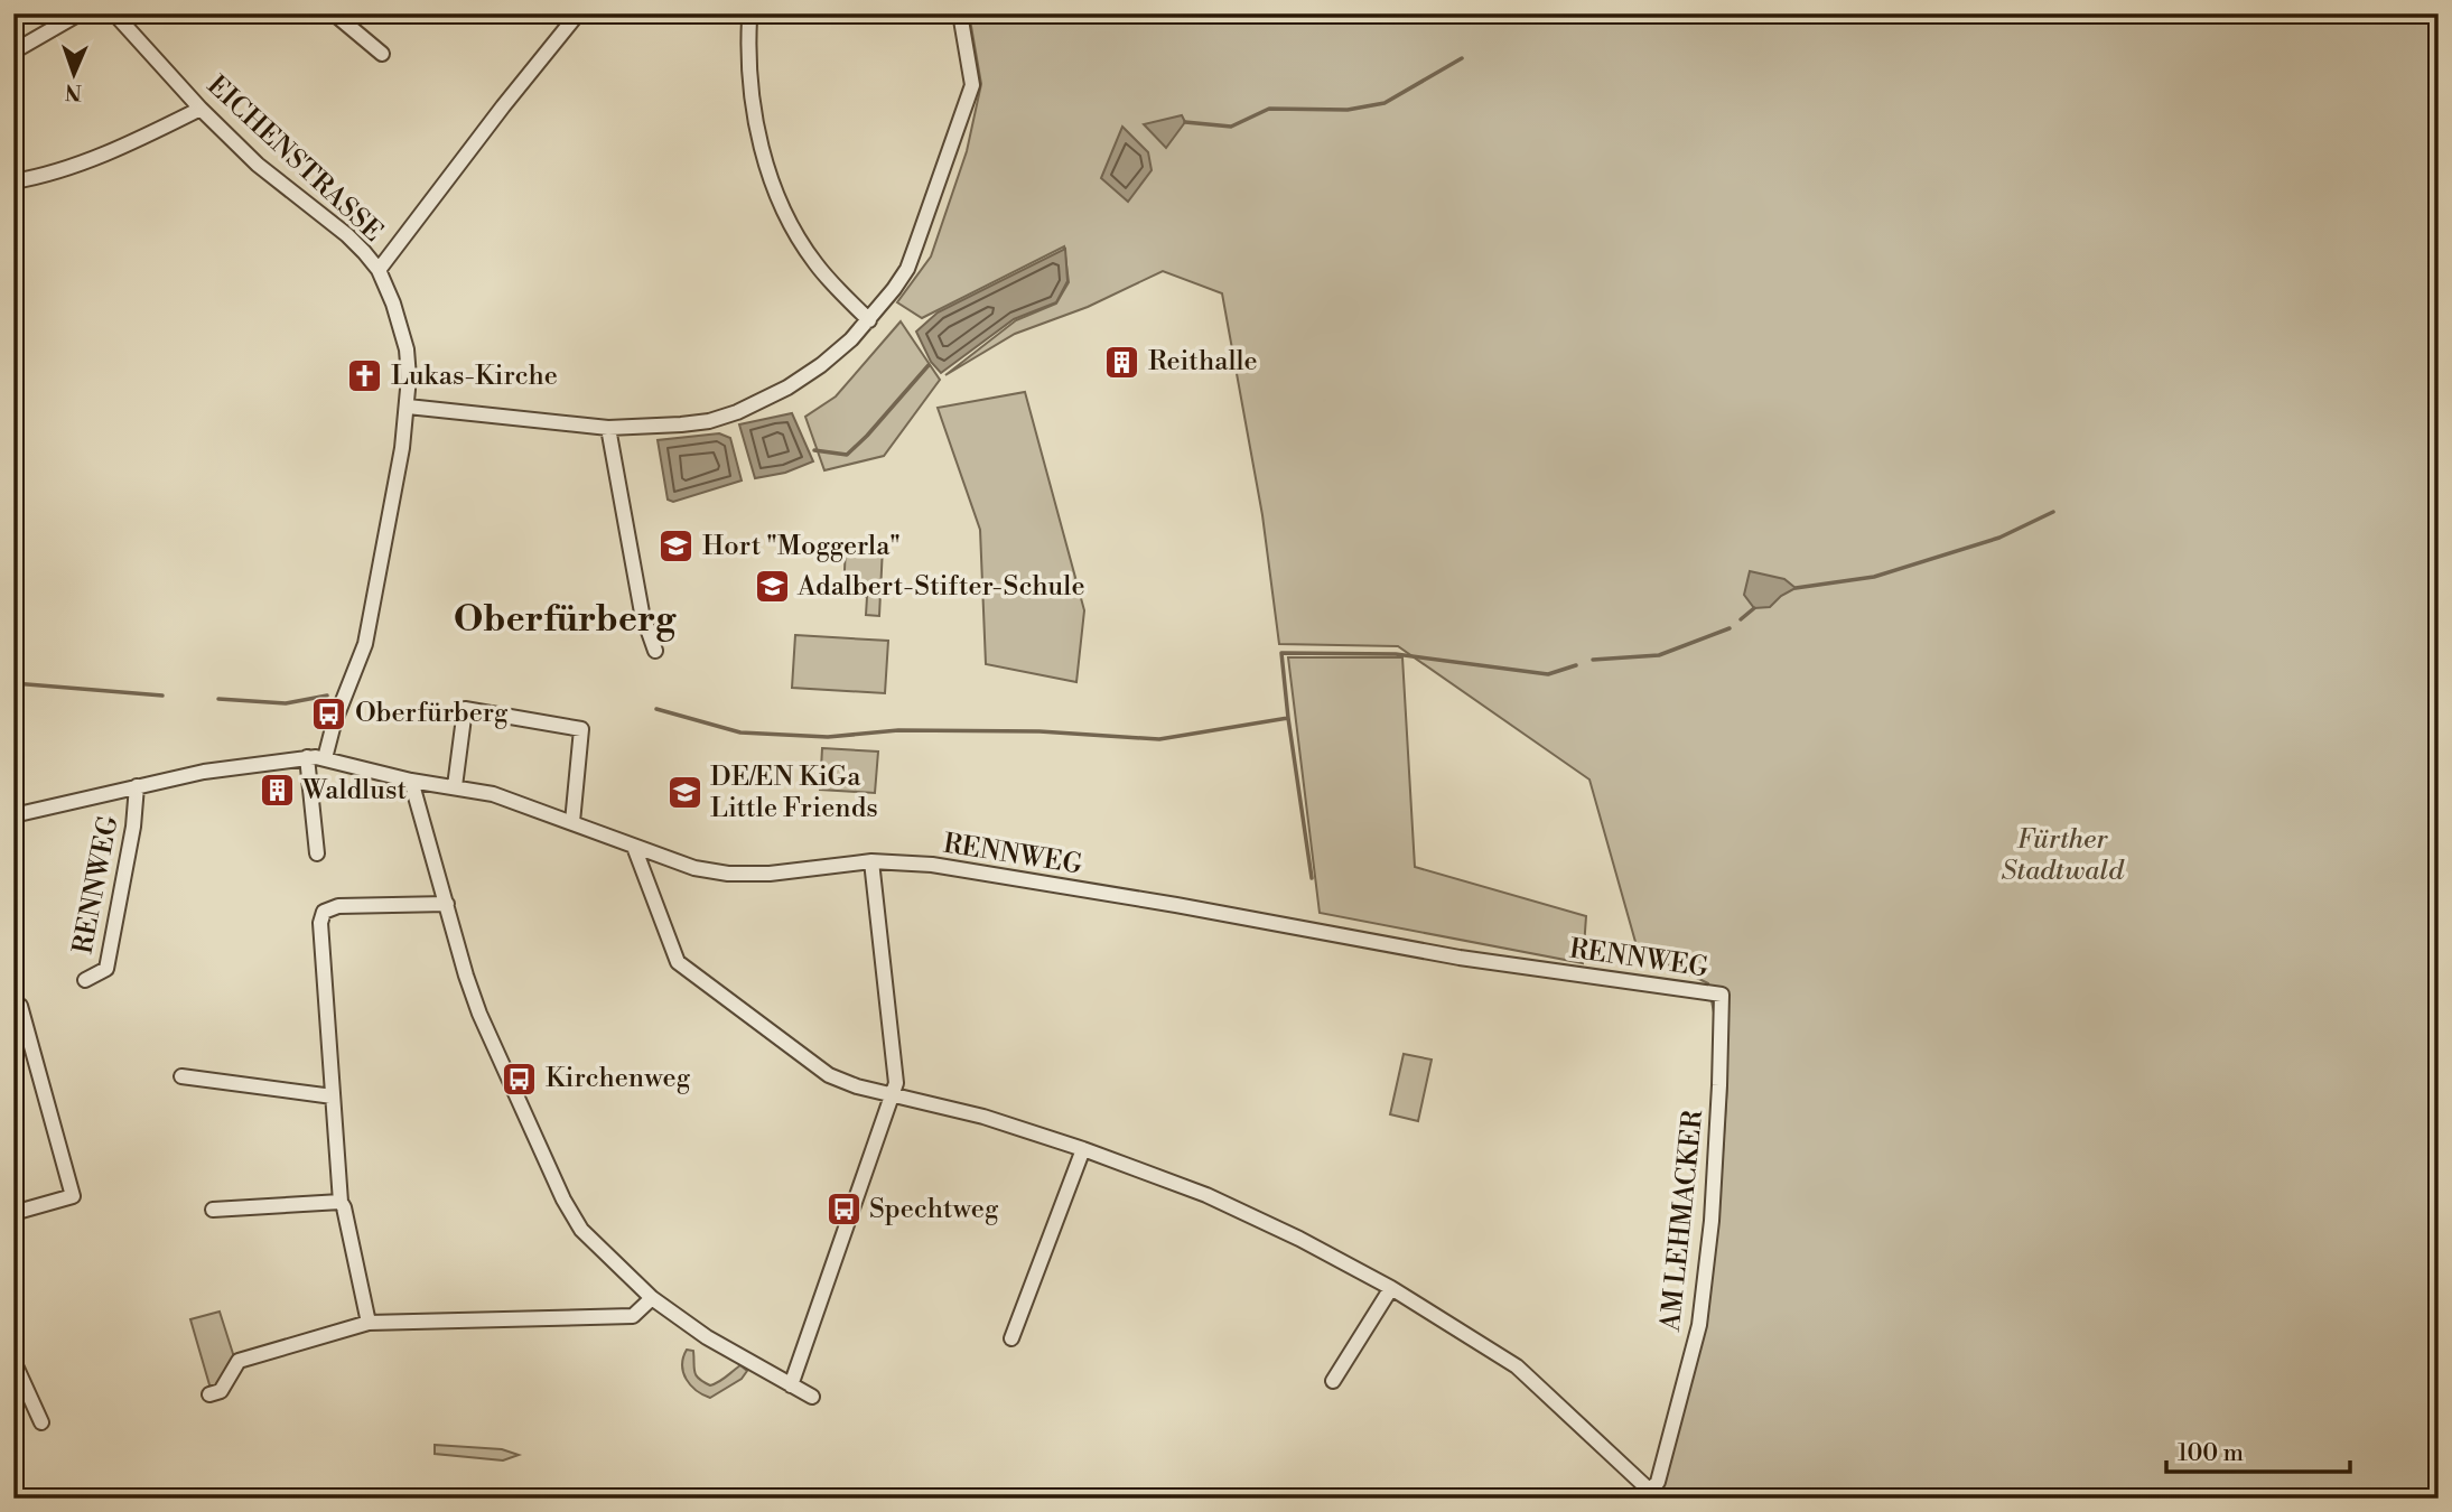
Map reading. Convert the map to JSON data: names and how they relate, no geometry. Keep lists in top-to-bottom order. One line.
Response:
{"streets":{"street":["EICHENSTRASSE","RENNWEG","AM LEHMACKER"]},"crossings":[["EICHENSTRASSE","RENNWEG"],["RENNWEG","AM LEHMACKER"]],"districts":["Oberfürberg"],"parks":["Fürther Stadtwald"],"places":{"building":["Reithalle","Waldlust"],"church":["Lukas-Kirche"],"school or university":["Hort \"Moggerla\"","Adalbert-Stifter-Schule","DE/EN KiGa Little Friends"],"bus stop":["Oberfürberg","Kirchenweg","Spechtweg"]},"scale_bar":"100 m","north":"bottom"}
